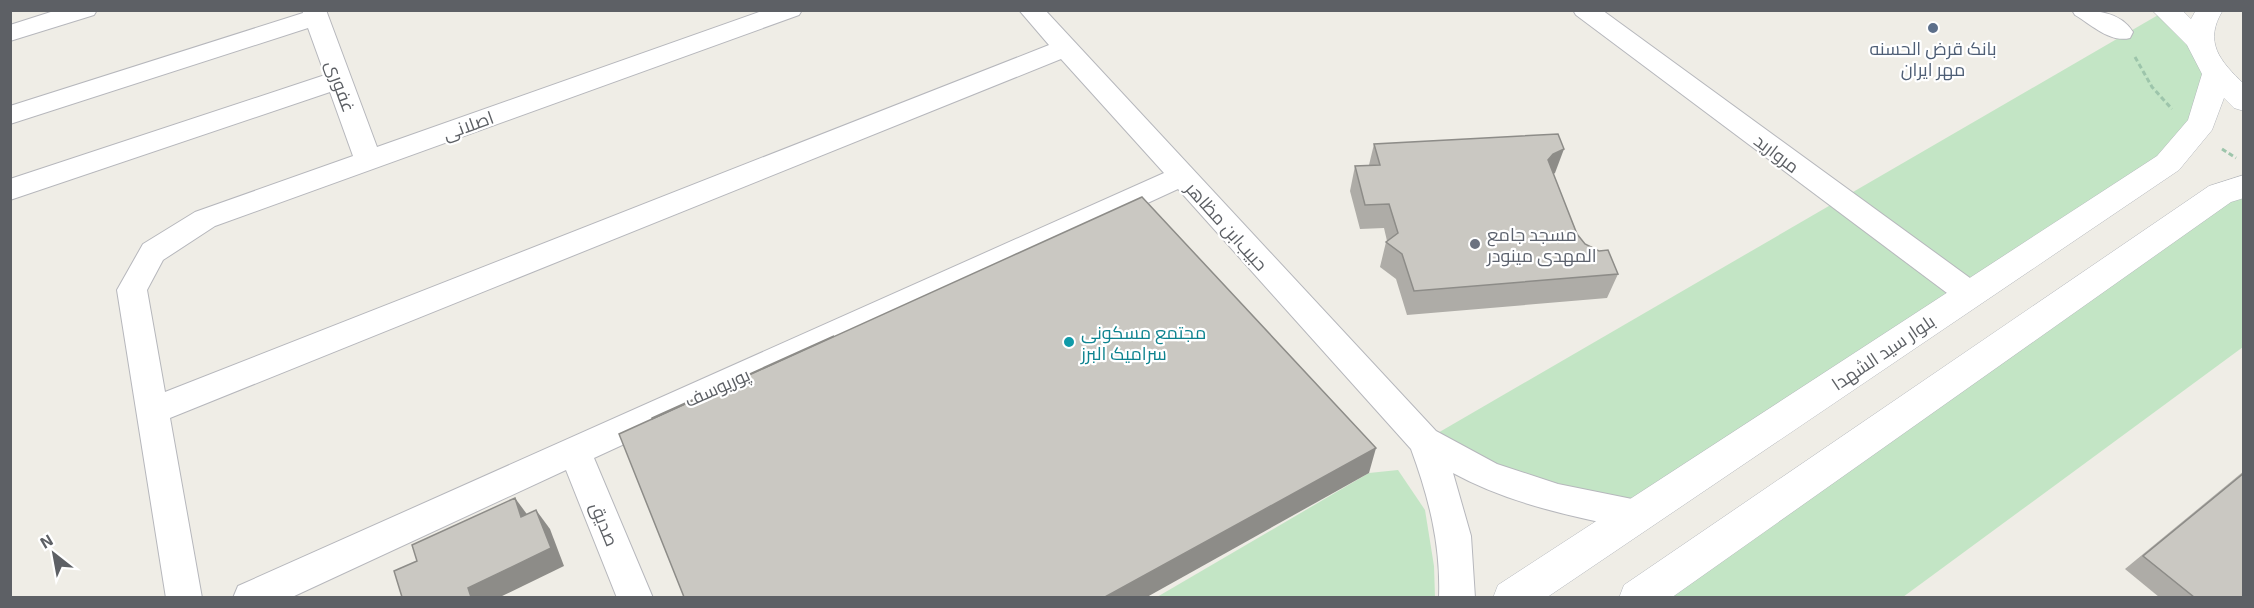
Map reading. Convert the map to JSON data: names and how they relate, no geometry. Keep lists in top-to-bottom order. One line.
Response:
{"streets":{"main road":["بلوار سید الشهدا"],"street":["غفوری","اصلانی","مروارید","حبیب‌ابن مظاهر","پوریوسف","صدیق"]},"crossings":[["غفوری","اصلانی"],["مروارید","بلوار سید الشهدا"],["حبیب‌ابن مظاهر","پوریوسف"],["پوریوسف","صدیق"]],"places":["بانک قرض الحسنه مهر ایران","مسجد جامع المهدی مینودر","مجتمع مسکونی سرامیک البرز"],"north":"top left"}
